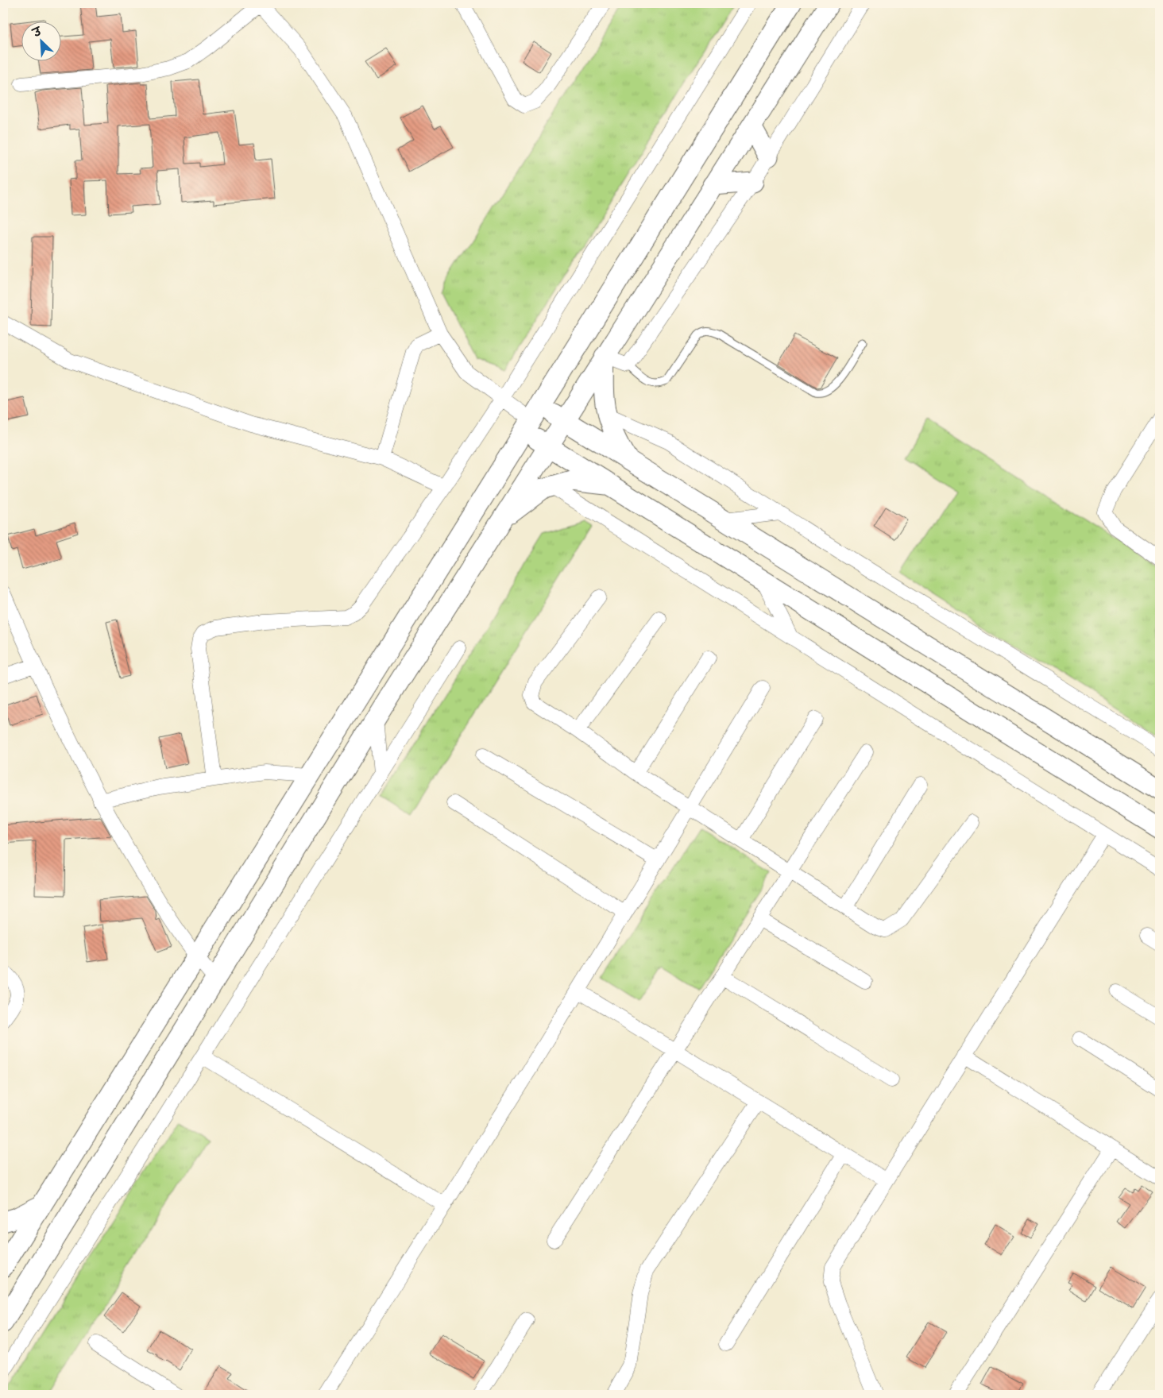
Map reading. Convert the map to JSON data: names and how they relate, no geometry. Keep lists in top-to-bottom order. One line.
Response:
{"north":"top left"}
